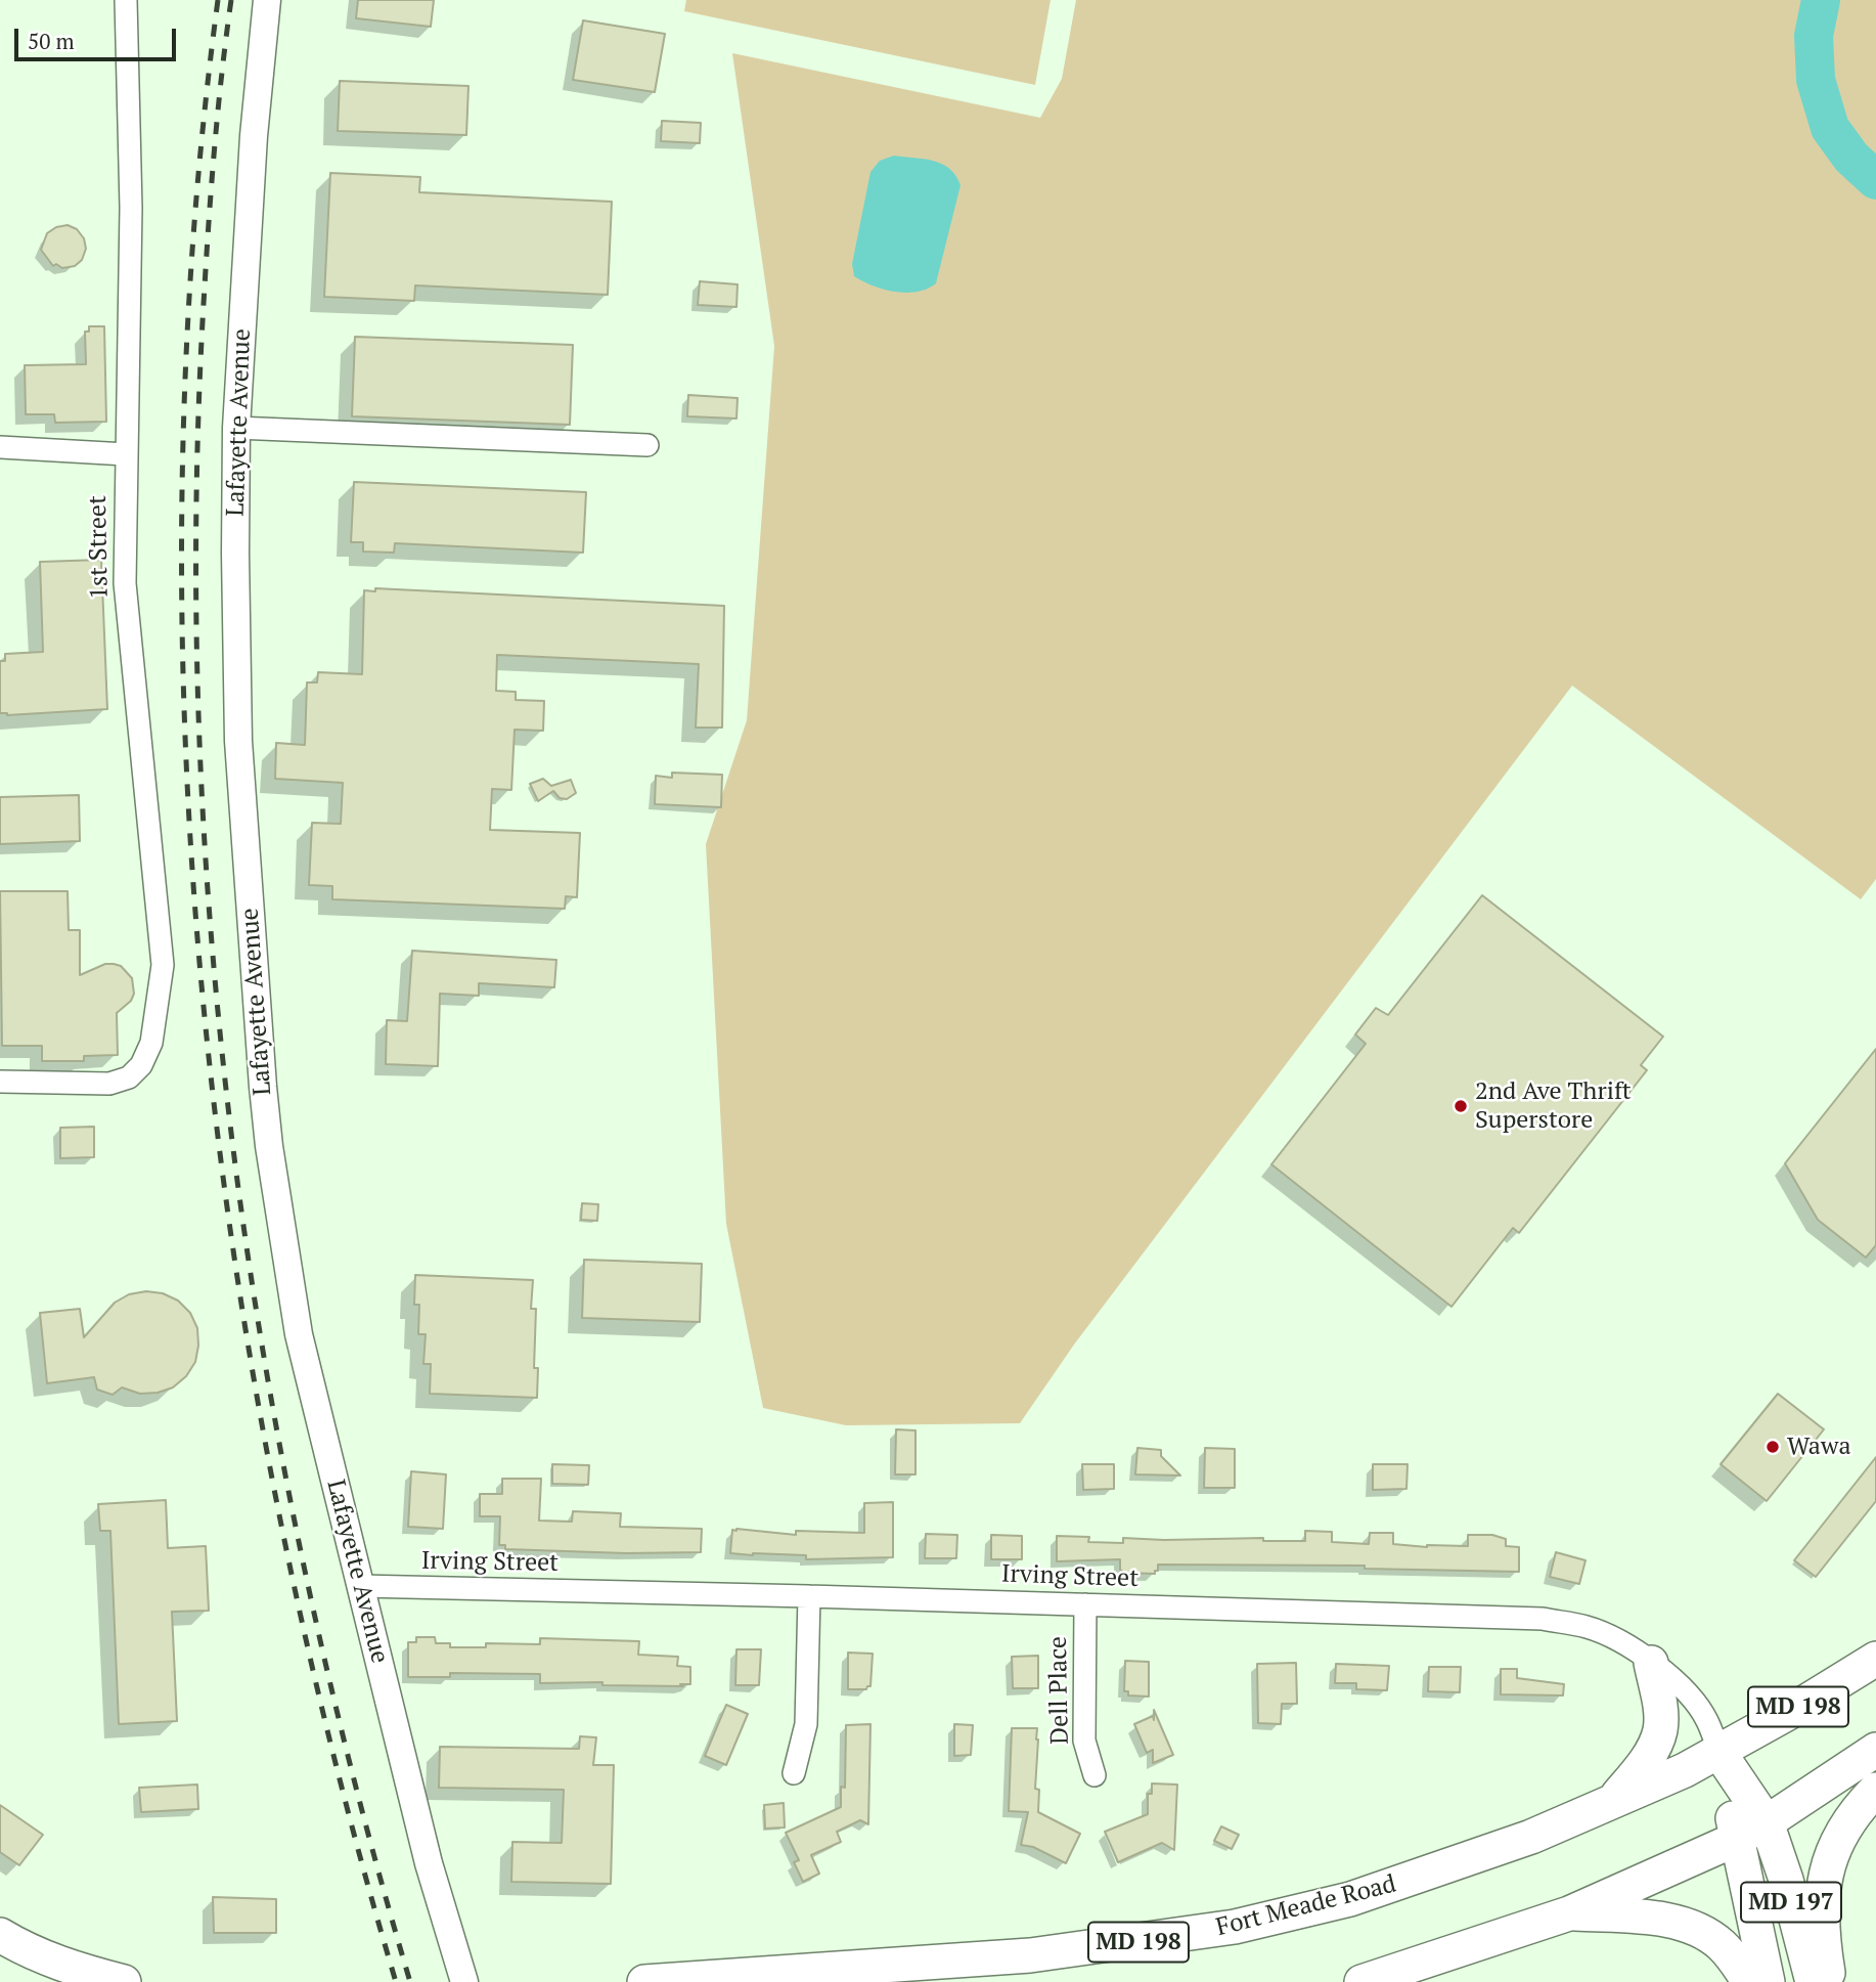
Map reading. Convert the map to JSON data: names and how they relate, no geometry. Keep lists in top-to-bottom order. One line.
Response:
{"streets":{"main road":["MD 198","MD 197","Fort Meade Road"],"street":["Lafayette Avenue","1st Street","Irving Street","Dell Place"]},"crossings":[["Lafayette Avenue","Irving Street"],["Irving Street","Dell Place"],["Irving Street","MD 197"],["Irving Street","Fort Meade Road"],["MD 198","MD 197"],["MD 197","Fort Meade Road"]],"places":["2nd Ave Thrift Superstore","Wawa"],"scale_bar":"50 m"}
